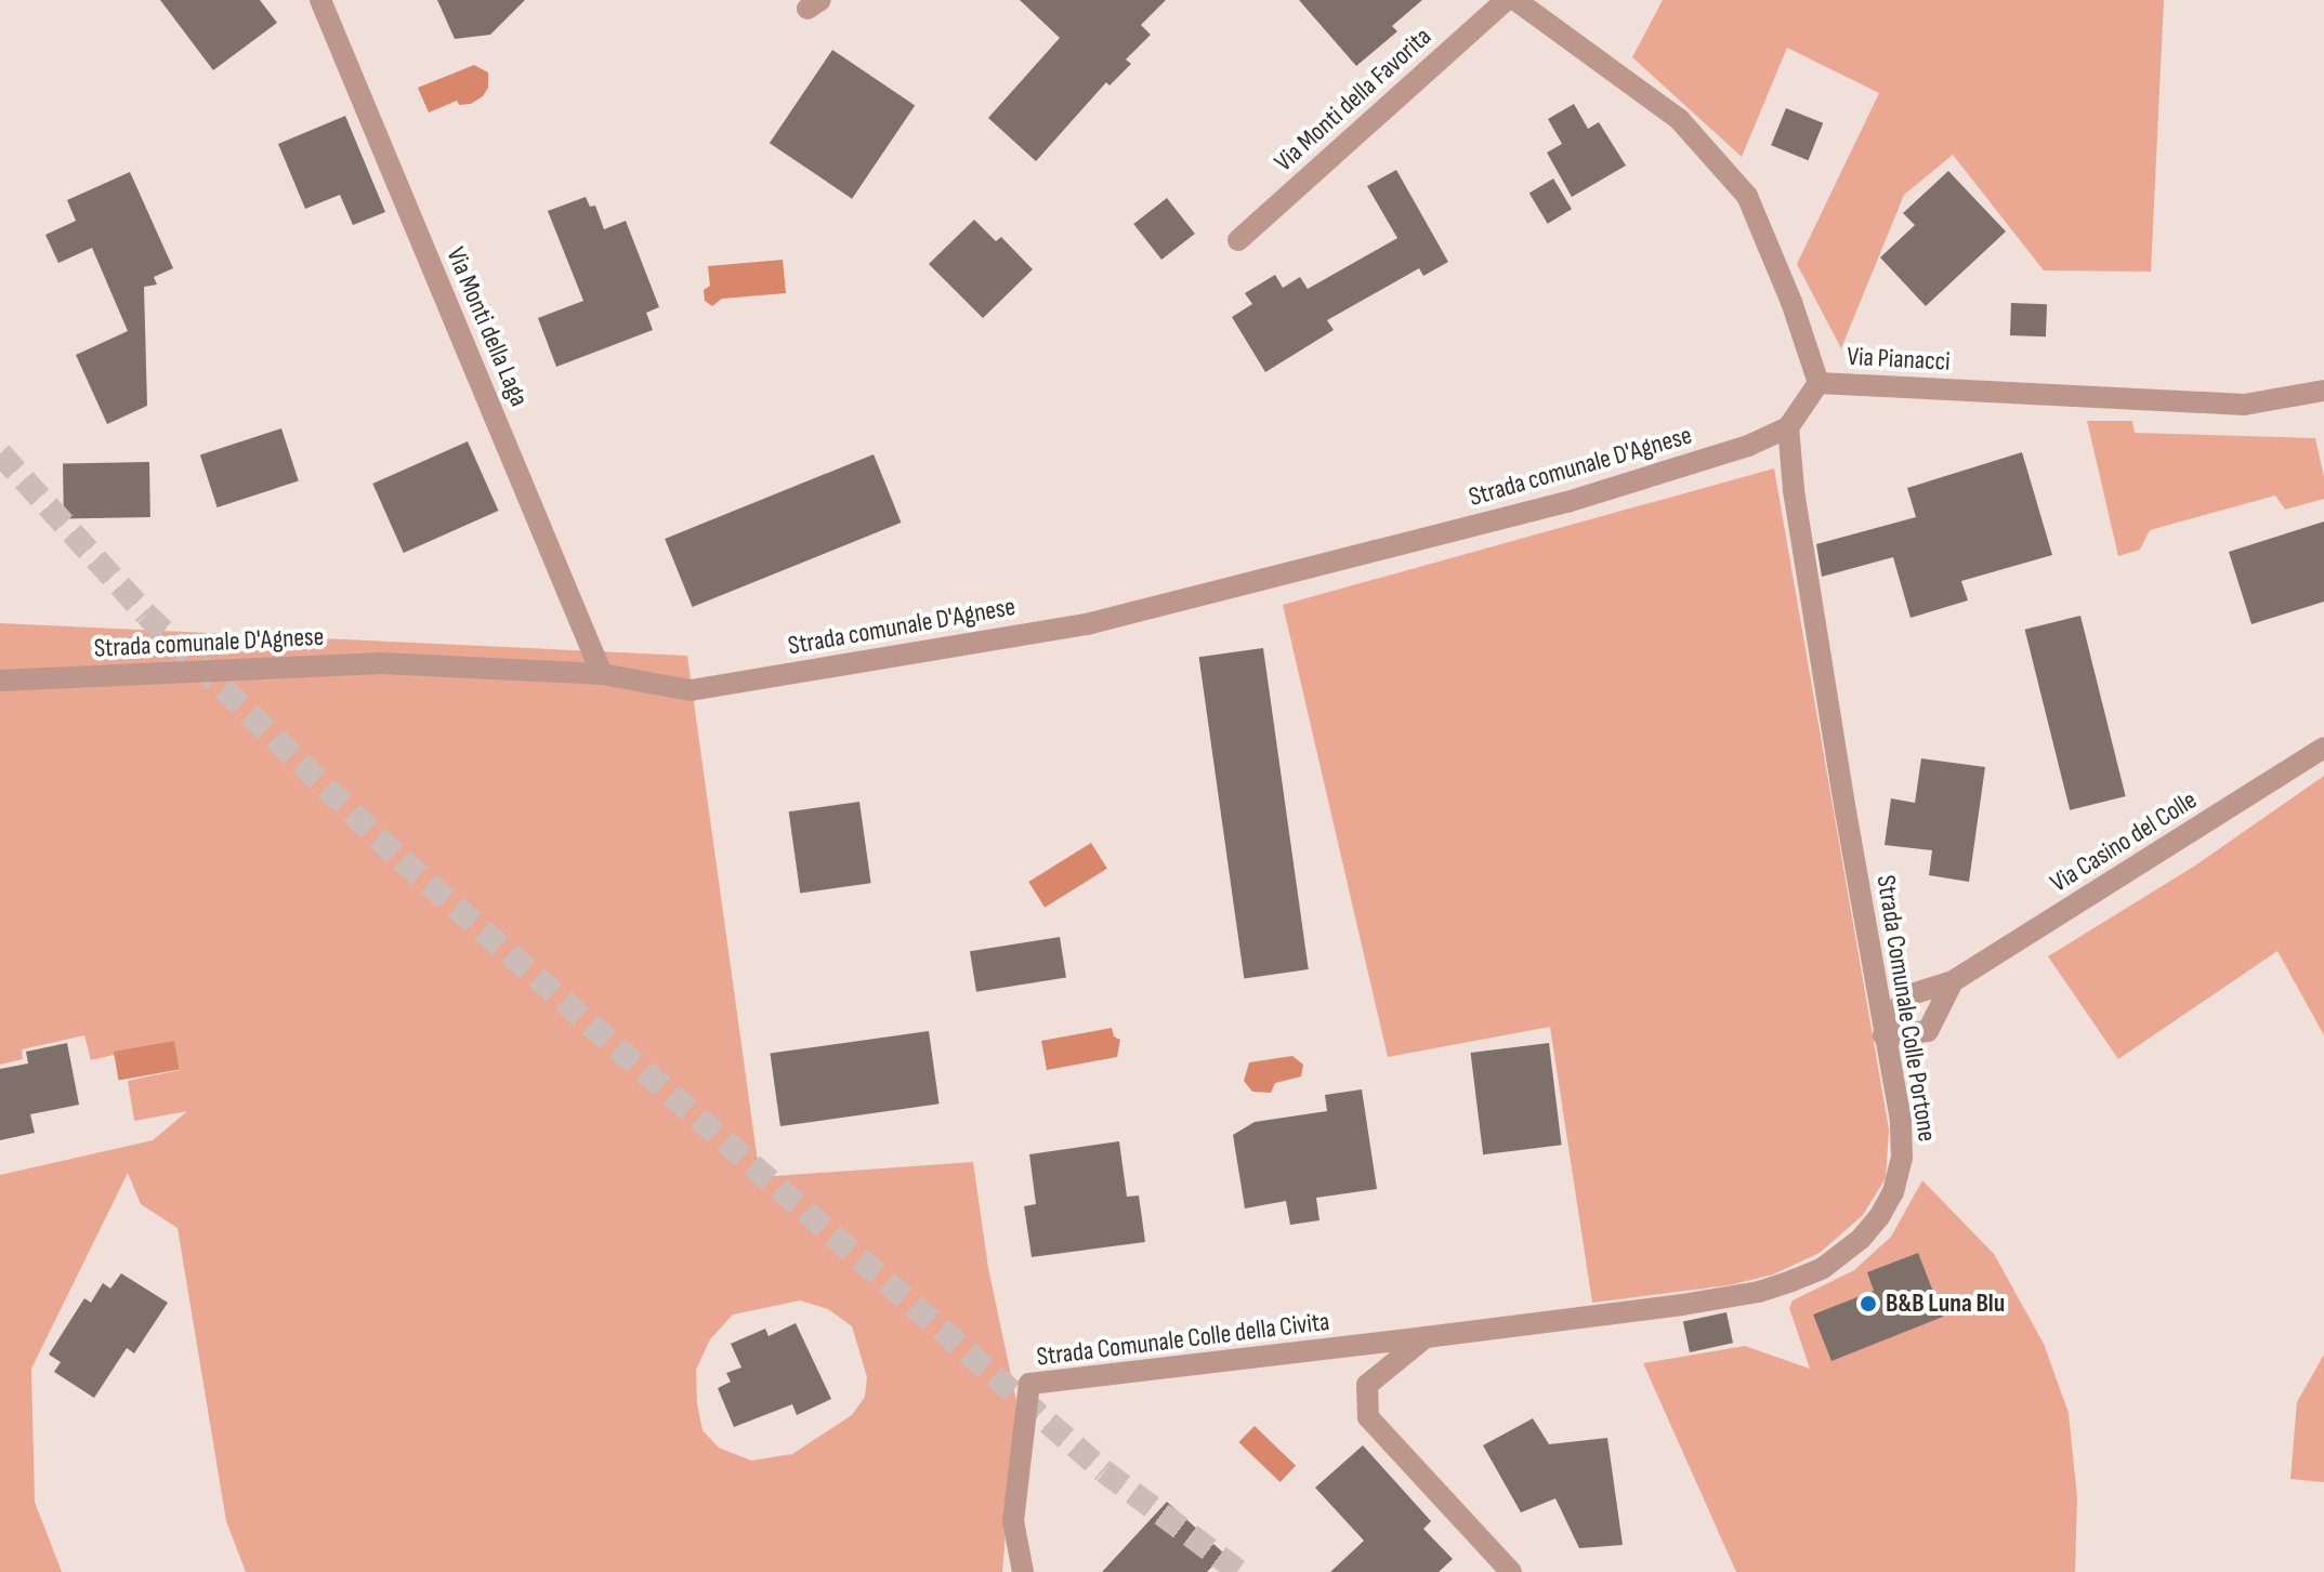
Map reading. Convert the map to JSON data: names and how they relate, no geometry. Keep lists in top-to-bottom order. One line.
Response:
{"streets":{"street":["Via Monti della Favorita","Via Monti della Laga","Via Pianacci","Strada comunale D'Agnese","Via Casino del Colle","Strada Comunale Colle Portone","Strada Comunale Colle della Civita"]},"crossings":[["Via Monti della Laga","Strada comunale D'Agnese"],["Strada comunale D'Agnese","Strada Comunale Colle Portone"],["Via Casino del Colle","Strada Comunale Colle Portone"],["Strada Comunale Colle Portone","Strada Comunale Colle della Civita"]],"places":["B&B Luna Blu"]}
